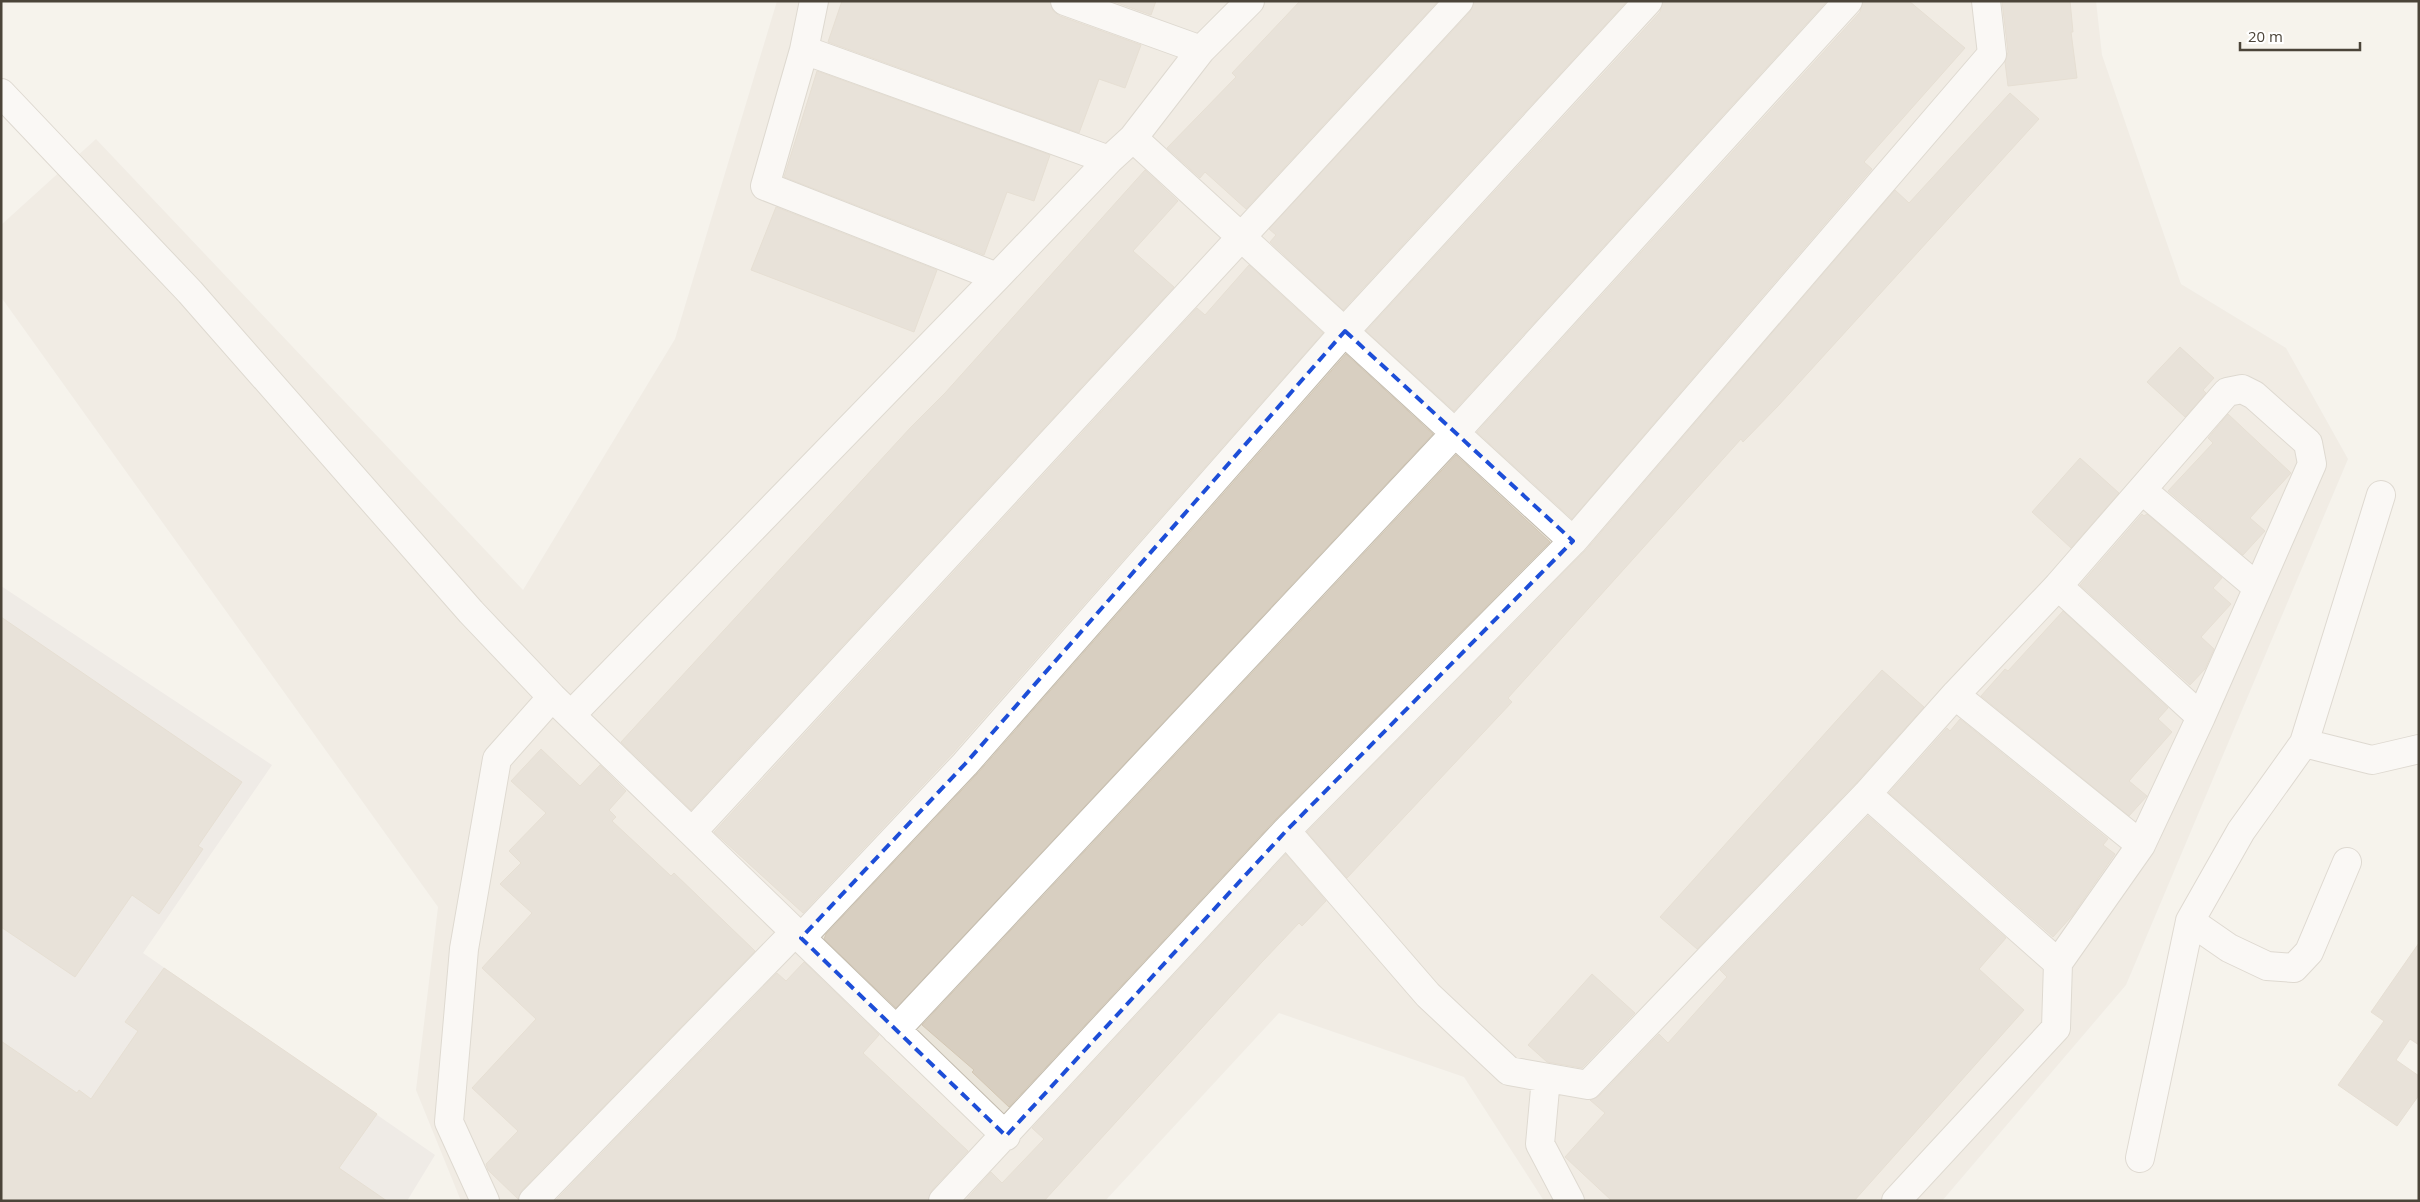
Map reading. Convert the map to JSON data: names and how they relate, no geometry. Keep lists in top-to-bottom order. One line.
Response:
{"scale_bar":"20 m"}
